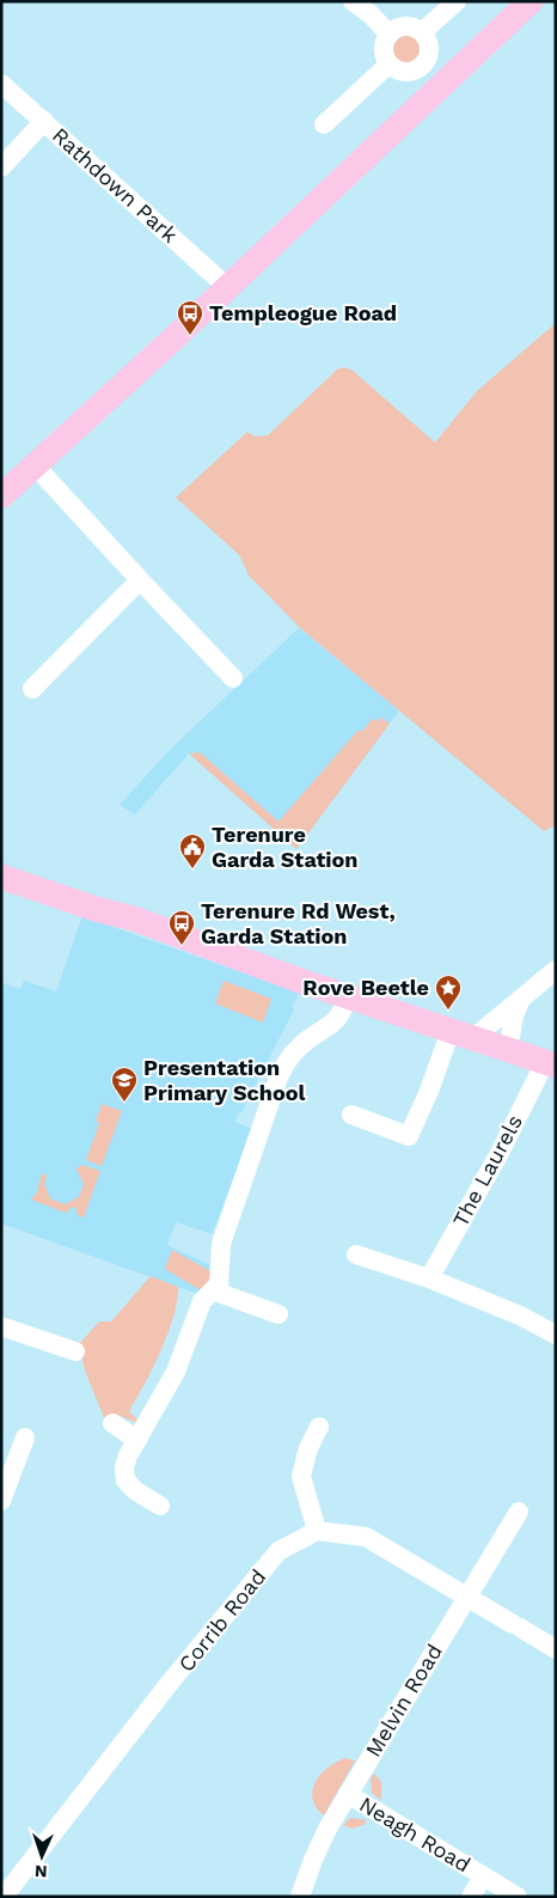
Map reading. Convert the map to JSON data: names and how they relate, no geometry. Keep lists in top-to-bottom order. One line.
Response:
{"streets":{"street":["Rathdown Park","The Laurels","Corrib Road","Melvin Road","Neagh Road"]},"crossings":[["Melvin Road","Neagh Road"]],"places":{"bus stop":["Templeogue Road","Terenure Rd West, Garda Station"],"public building":["Terenure Garda Station"],"place":["Rove Beetle"],"school or university":["Presentation Primary School"]},"north":"bottom"}
